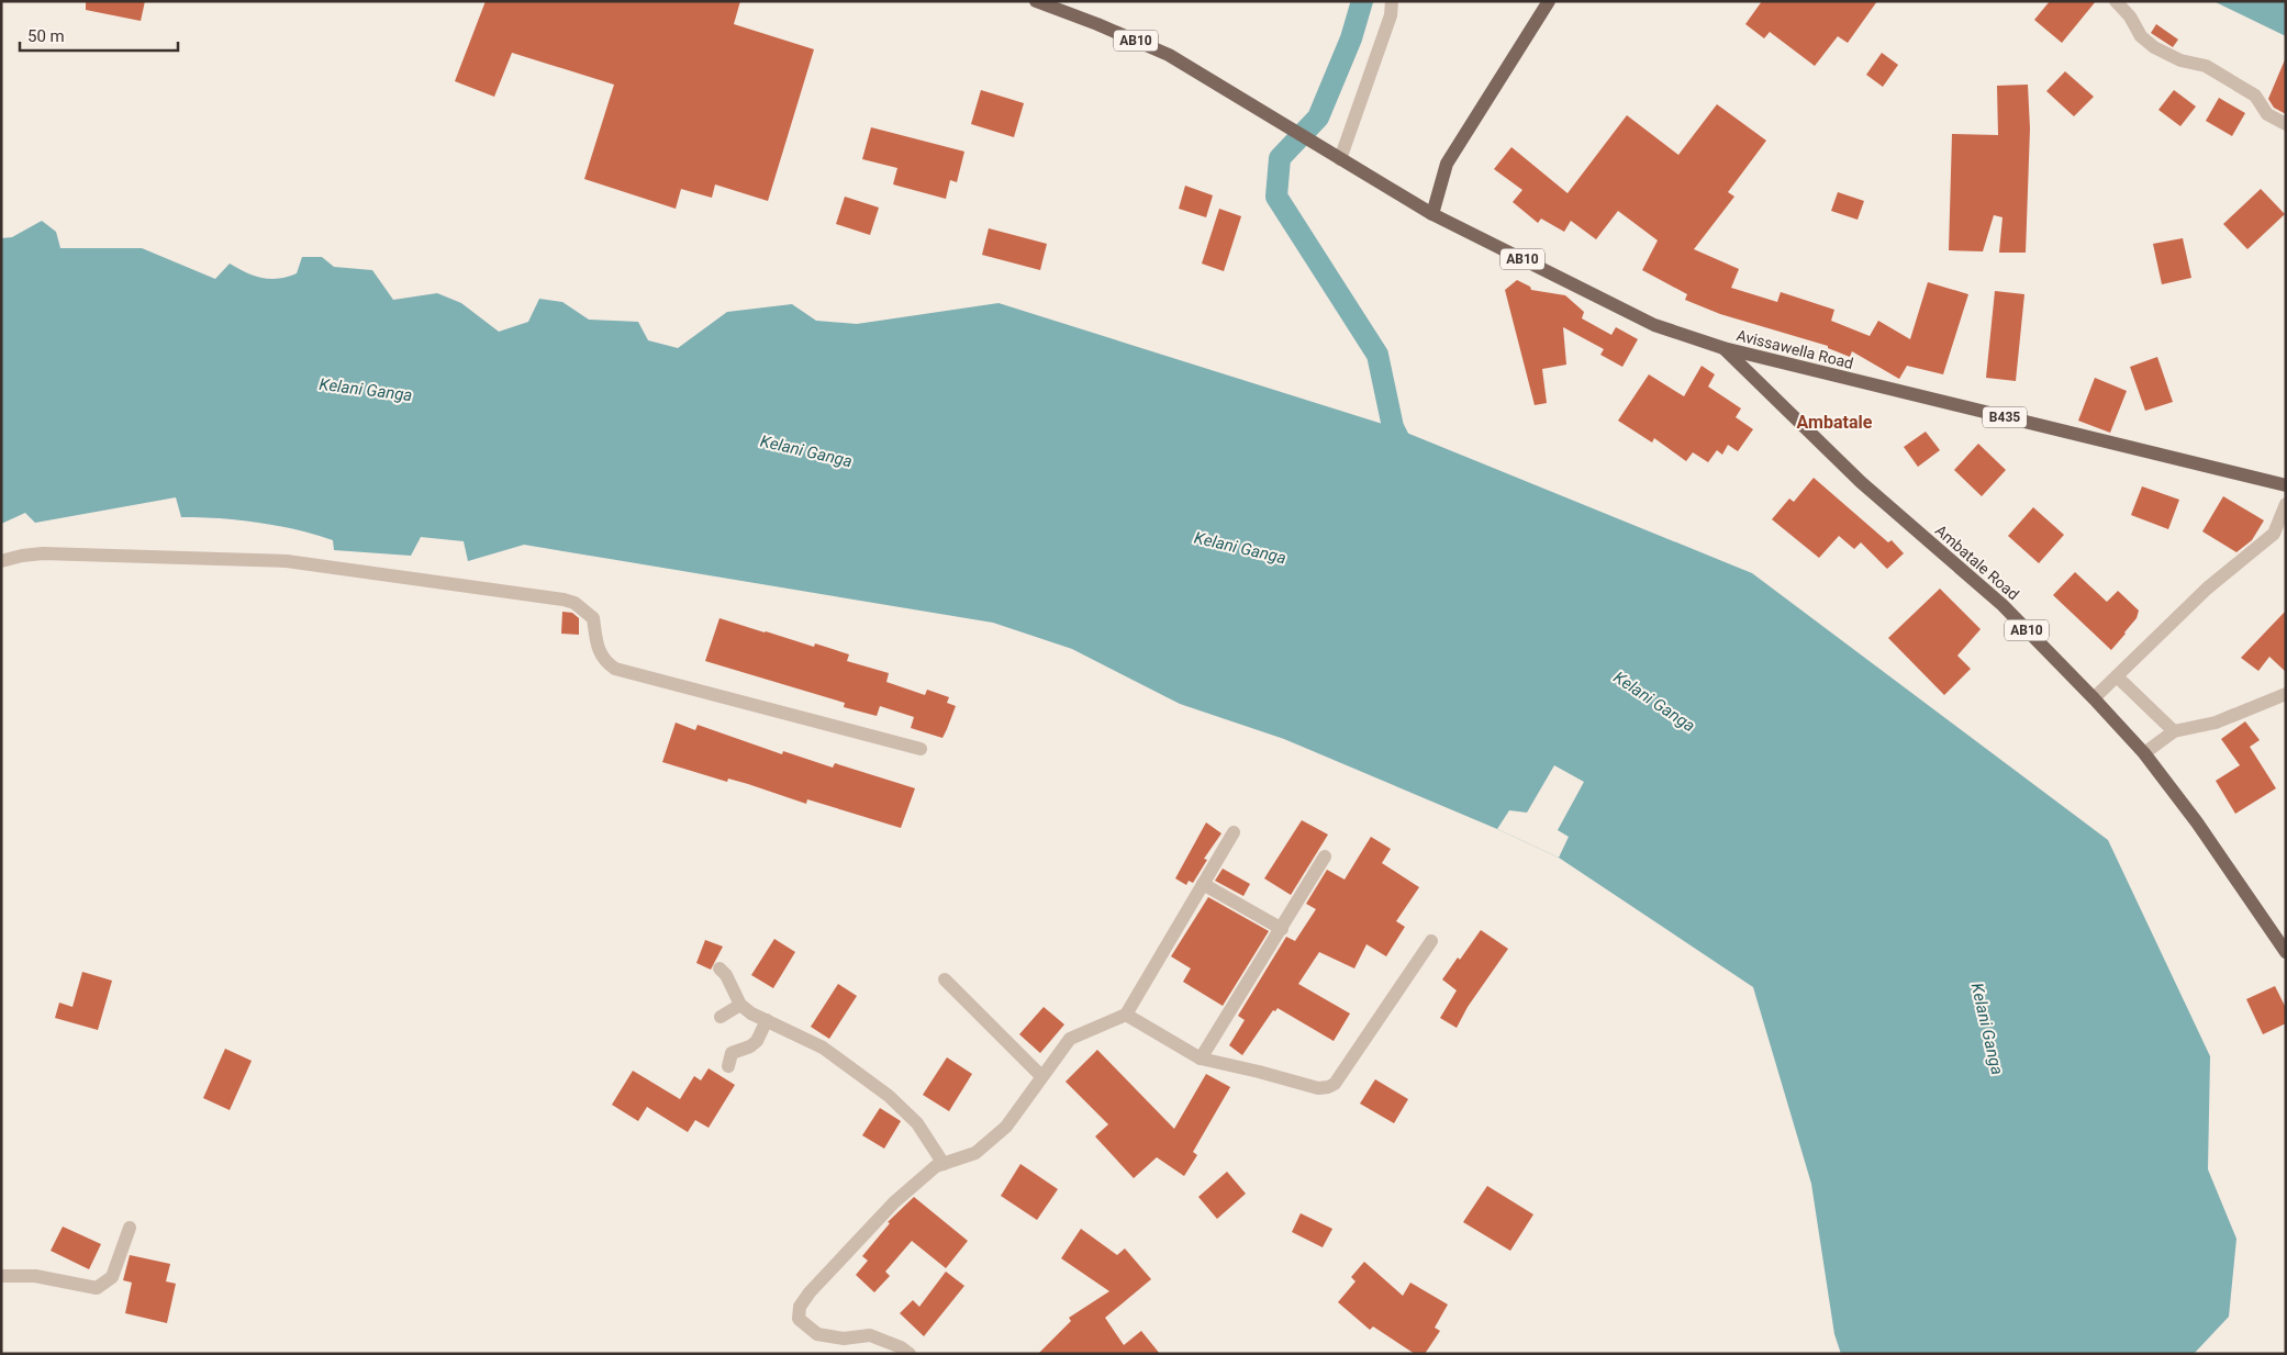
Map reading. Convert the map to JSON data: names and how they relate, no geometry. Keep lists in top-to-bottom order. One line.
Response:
{"streets":{"main road":["AB10","Avissawella Road","B435","Ambatale Road"]},"crossings":[["AB10","Avissawella Road"],["Avissawella Road","Ambatale Road"]],"districts":["Ambatale"],"water":["Kelani Ganga"],"scale_bar":"50 m"}
